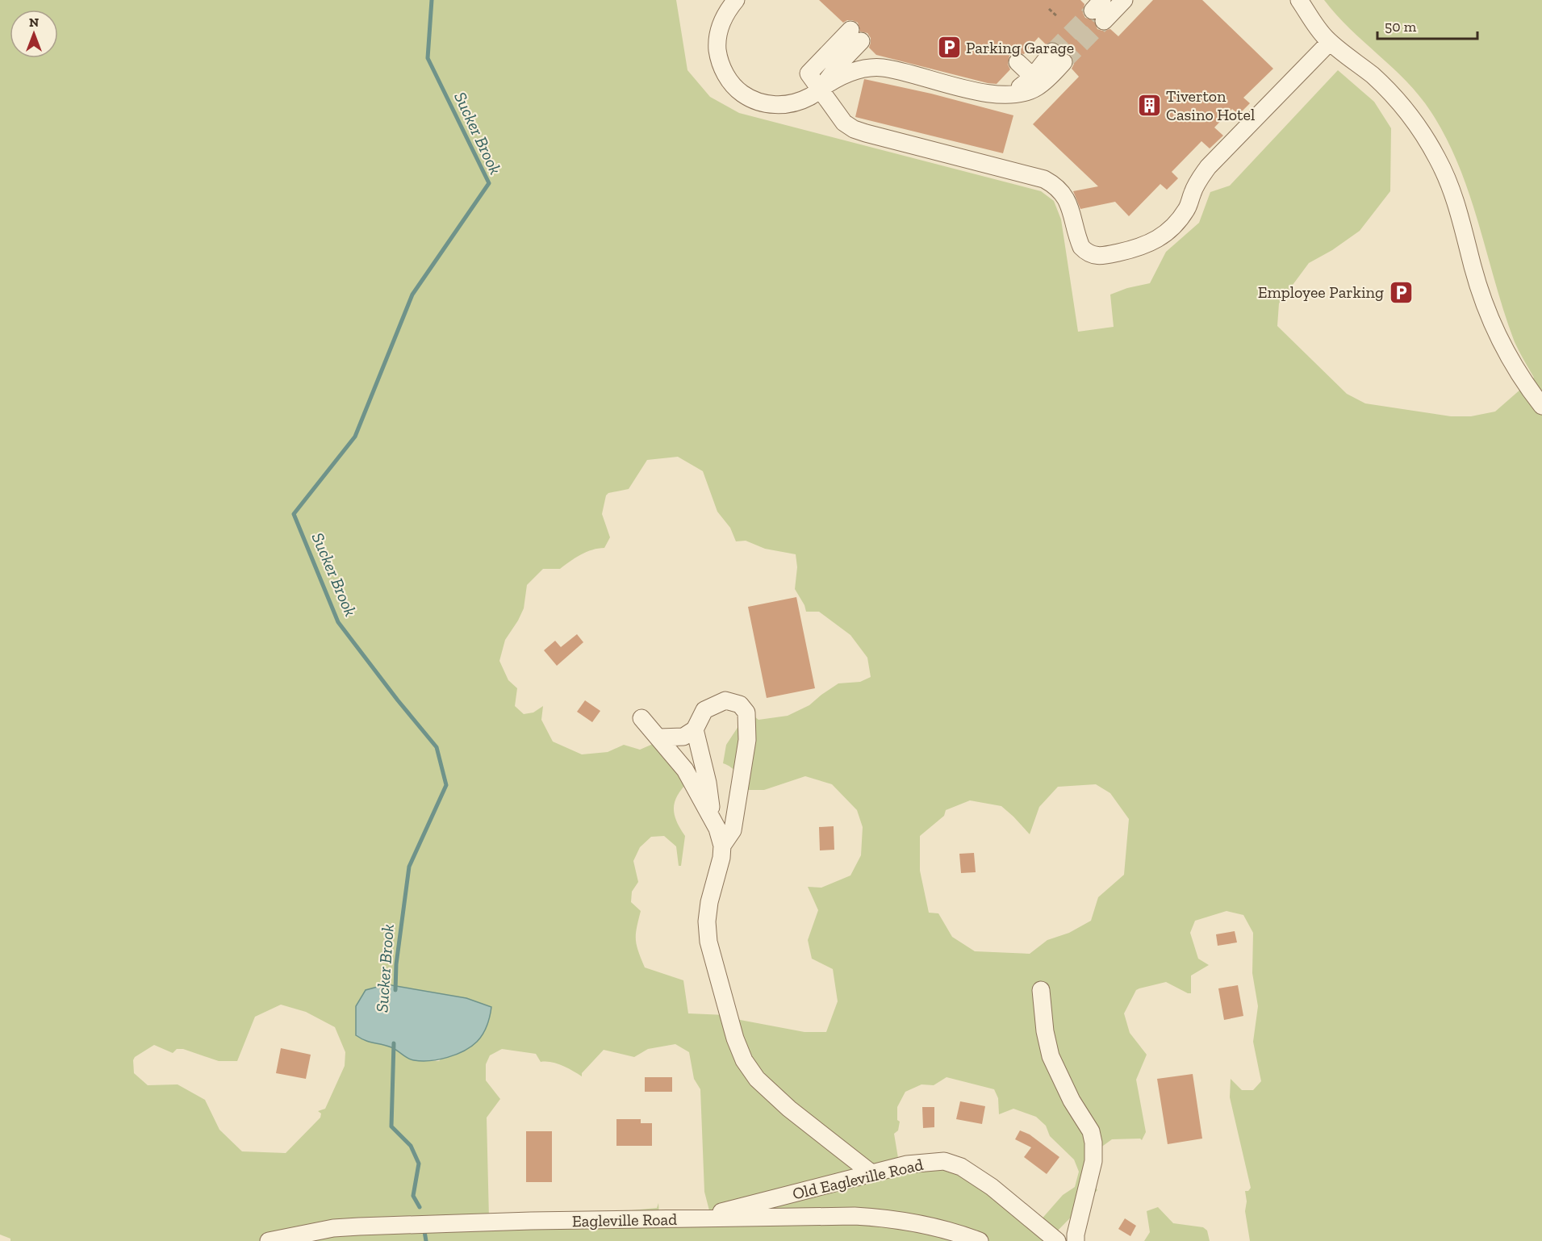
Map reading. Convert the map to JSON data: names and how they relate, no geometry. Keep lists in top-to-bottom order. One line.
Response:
{"streets":{"street":["Old Eagleville Road","Eagleville Road"]},"crossings":[["Old Eagleville Road","Eagleville Road"]],"water":["Sucker Brook"],"places":{"parking":["Parking Garage","Employee Parking"],"building":["Tiverton Casino Hotel"]},"scale_bar":"50 m","north":"top"}
